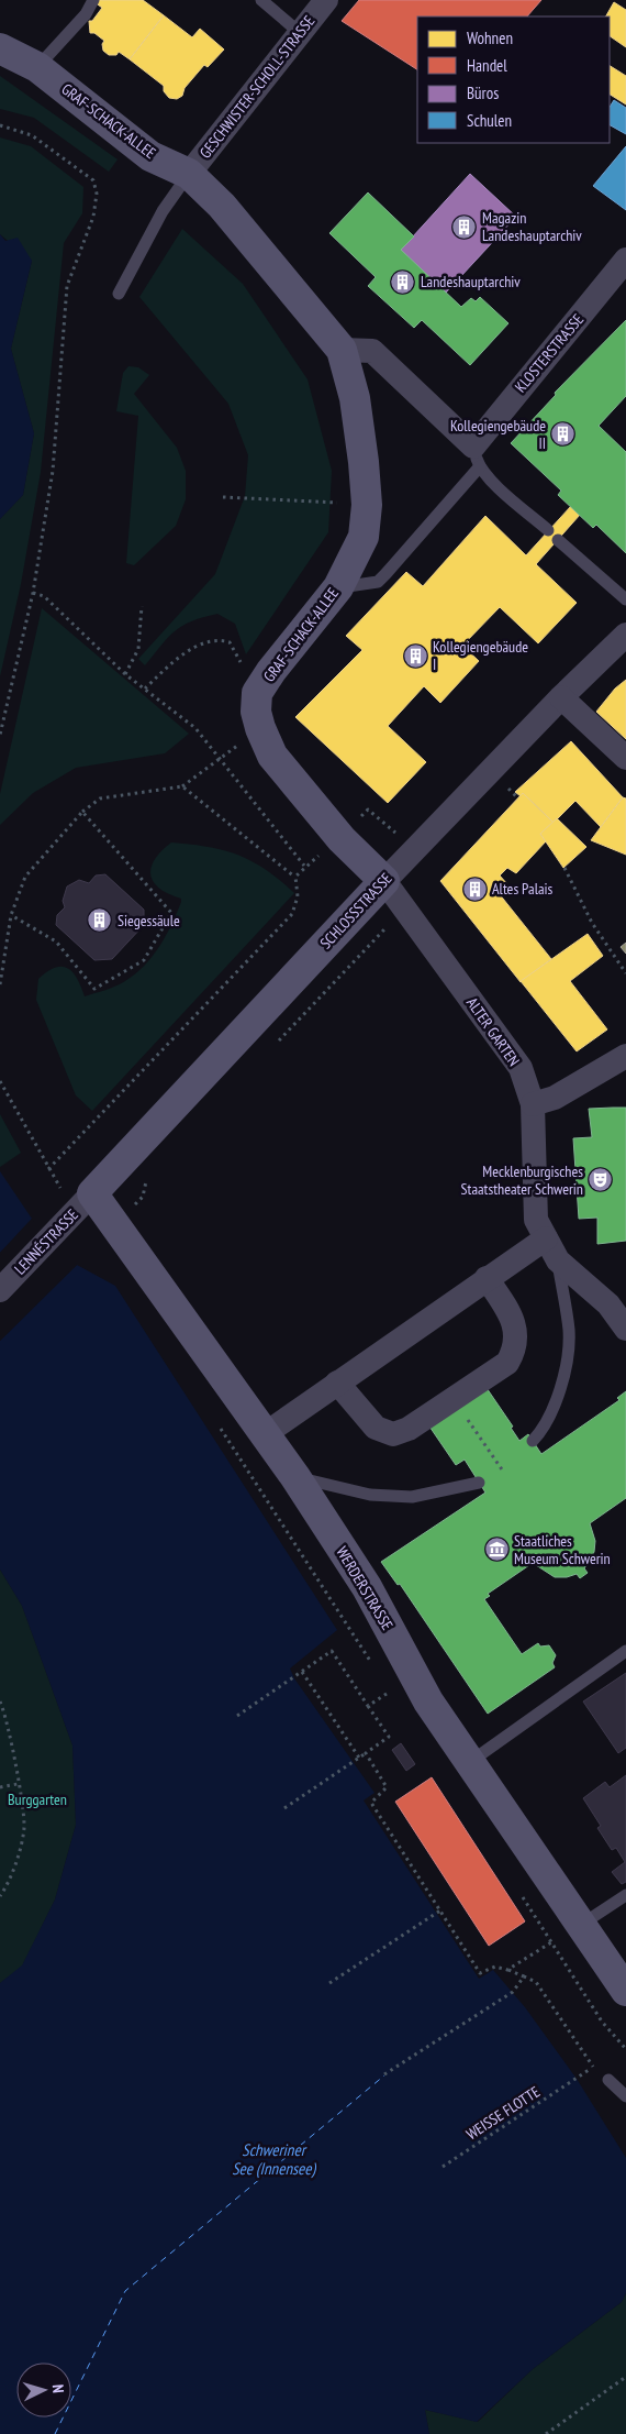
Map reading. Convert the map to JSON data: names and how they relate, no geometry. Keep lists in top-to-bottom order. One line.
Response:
{"streets":{"street":["GESCHWISTER-SCHOLL-STRASSE","GRAF-SCHACK-ALLEE","KLOSTERSTRASSE","SCHLOSSSTRASSE","ALTER GARTEN","LENNÉSTRASSE","WERDERSTRASSE"],"path":["WEISSE FLOTTE"]},"crossings":[["GESCHWISTER-SCHOLL-STRASSE","GRAF-SCHACK-ALLEE"],["GRAF-SCHACK-ALLEE","SCHLOSSSTRASSE"],["GRAF-SCHACK-ALLEE","ALTER GARTEN"],["SCHLOSSSTRASSE","ALTER GARTEN"],["SCHLOSSSTRASSE","LENNÉSTRASSE"],["SCHLOSSSTRASSE","WERDERSTRASSE"],["LENNÉSTRASSE","WERDERSTRASSE"]],"water":["Schweriner See (Innensee)"],"parks":["Burggarten"],"places":{"building":["Magazin Landeshauptarchiv","Landeshauptarchiv","Kollegiengebäude II","Kollegiengebäude I","Altes Palais","Siegessäule"],"theatre":["Mecklenburgisches Staatstheater Schwerin"],"museum":["Staatliches Museum Schwerin"]},"legend":["Wohnen","Handel","Büros","Schulen"],"north":"right"}
